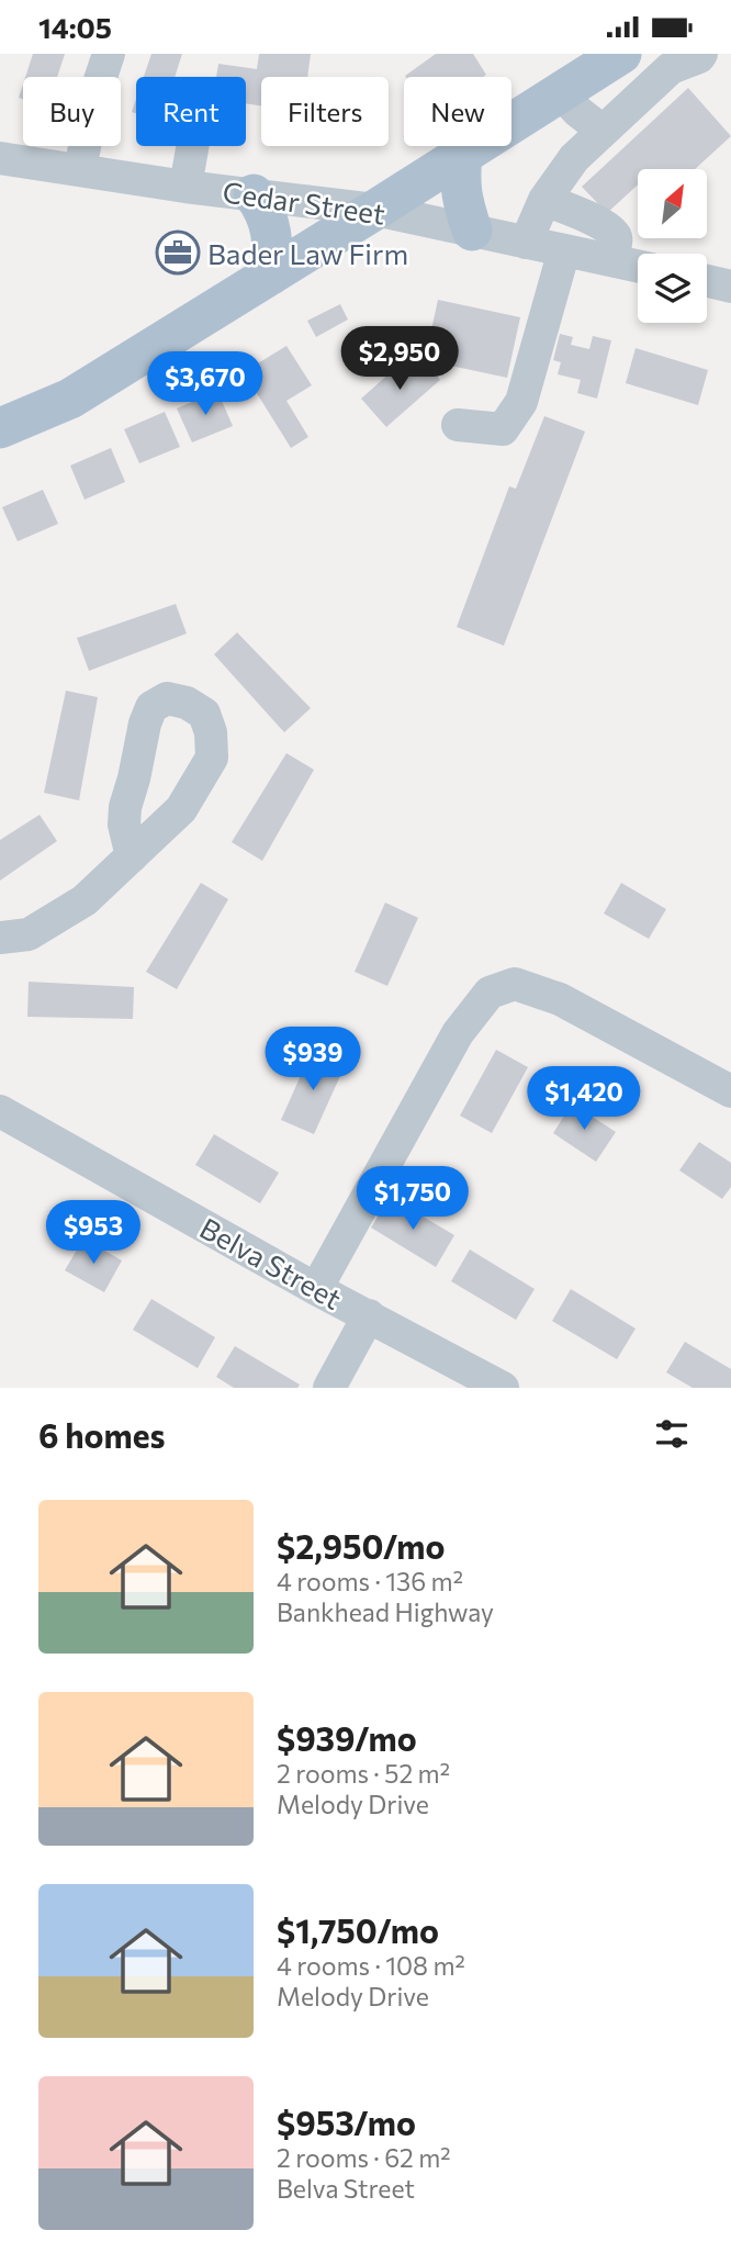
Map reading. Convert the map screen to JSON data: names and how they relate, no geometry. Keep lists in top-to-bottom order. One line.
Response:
{"streets":{"street":["Cedar Street","Belva Street"]},"places":{"office":["Bader Law Firm"]},"north":"top right","page":{"status":"14:05","chip":["Buy","Rent","Filters","New"],"price":["$2,950","$3,670","$939","$1,420","$1,750","$953"],"heading":"6 homes","list":[{"name":"$2,950/mo","note":"4 rooms · 136 m² · Bankhead Highway"},{"name":"$939/mo","note":"2 rooms · 52 m² · Melody Drive"},{"name":"$1,750/mo","note":"4 rooms · 108 m² · Melody Drive"},{"name":"$953/mo","note":"2 rooms · 62 m² · Belva Street"}]}}
